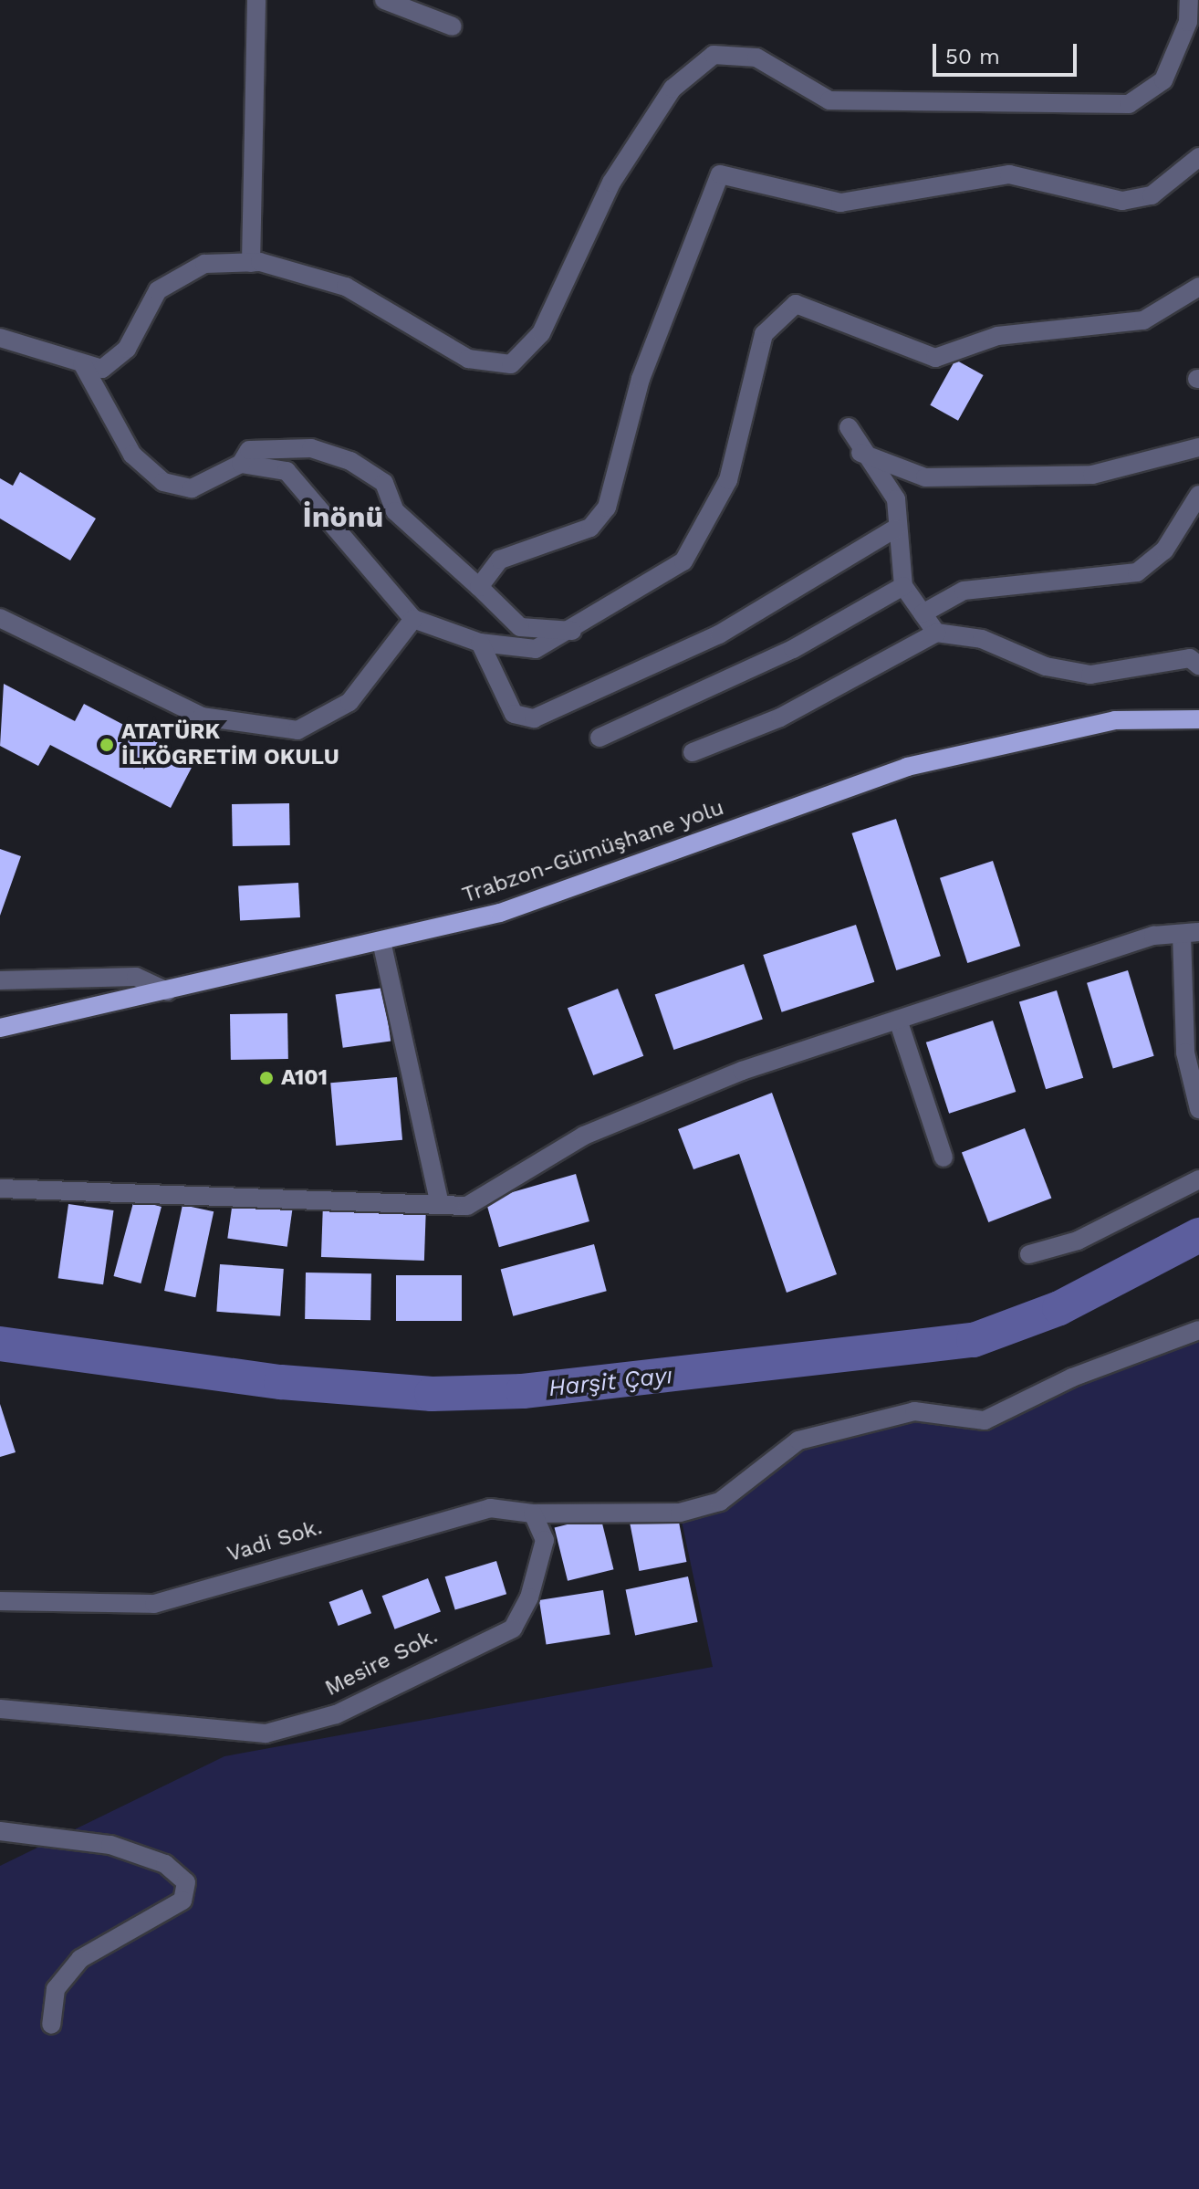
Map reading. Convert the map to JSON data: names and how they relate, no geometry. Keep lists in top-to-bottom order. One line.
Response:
{"streets":{"main road":["Trabzon-Gümüşhane yolu"],"street":["Vadi Sok.","Mesire Sok."]},"crossings":[["Vadi Sok.","Mesire Sok."]],"districts":["İnönü"],"water":["Harşit Çayı"],"places":["ATATÜRK İLKÖGRETİM OKULU","A101"],"scale_bar":"50 m"}
